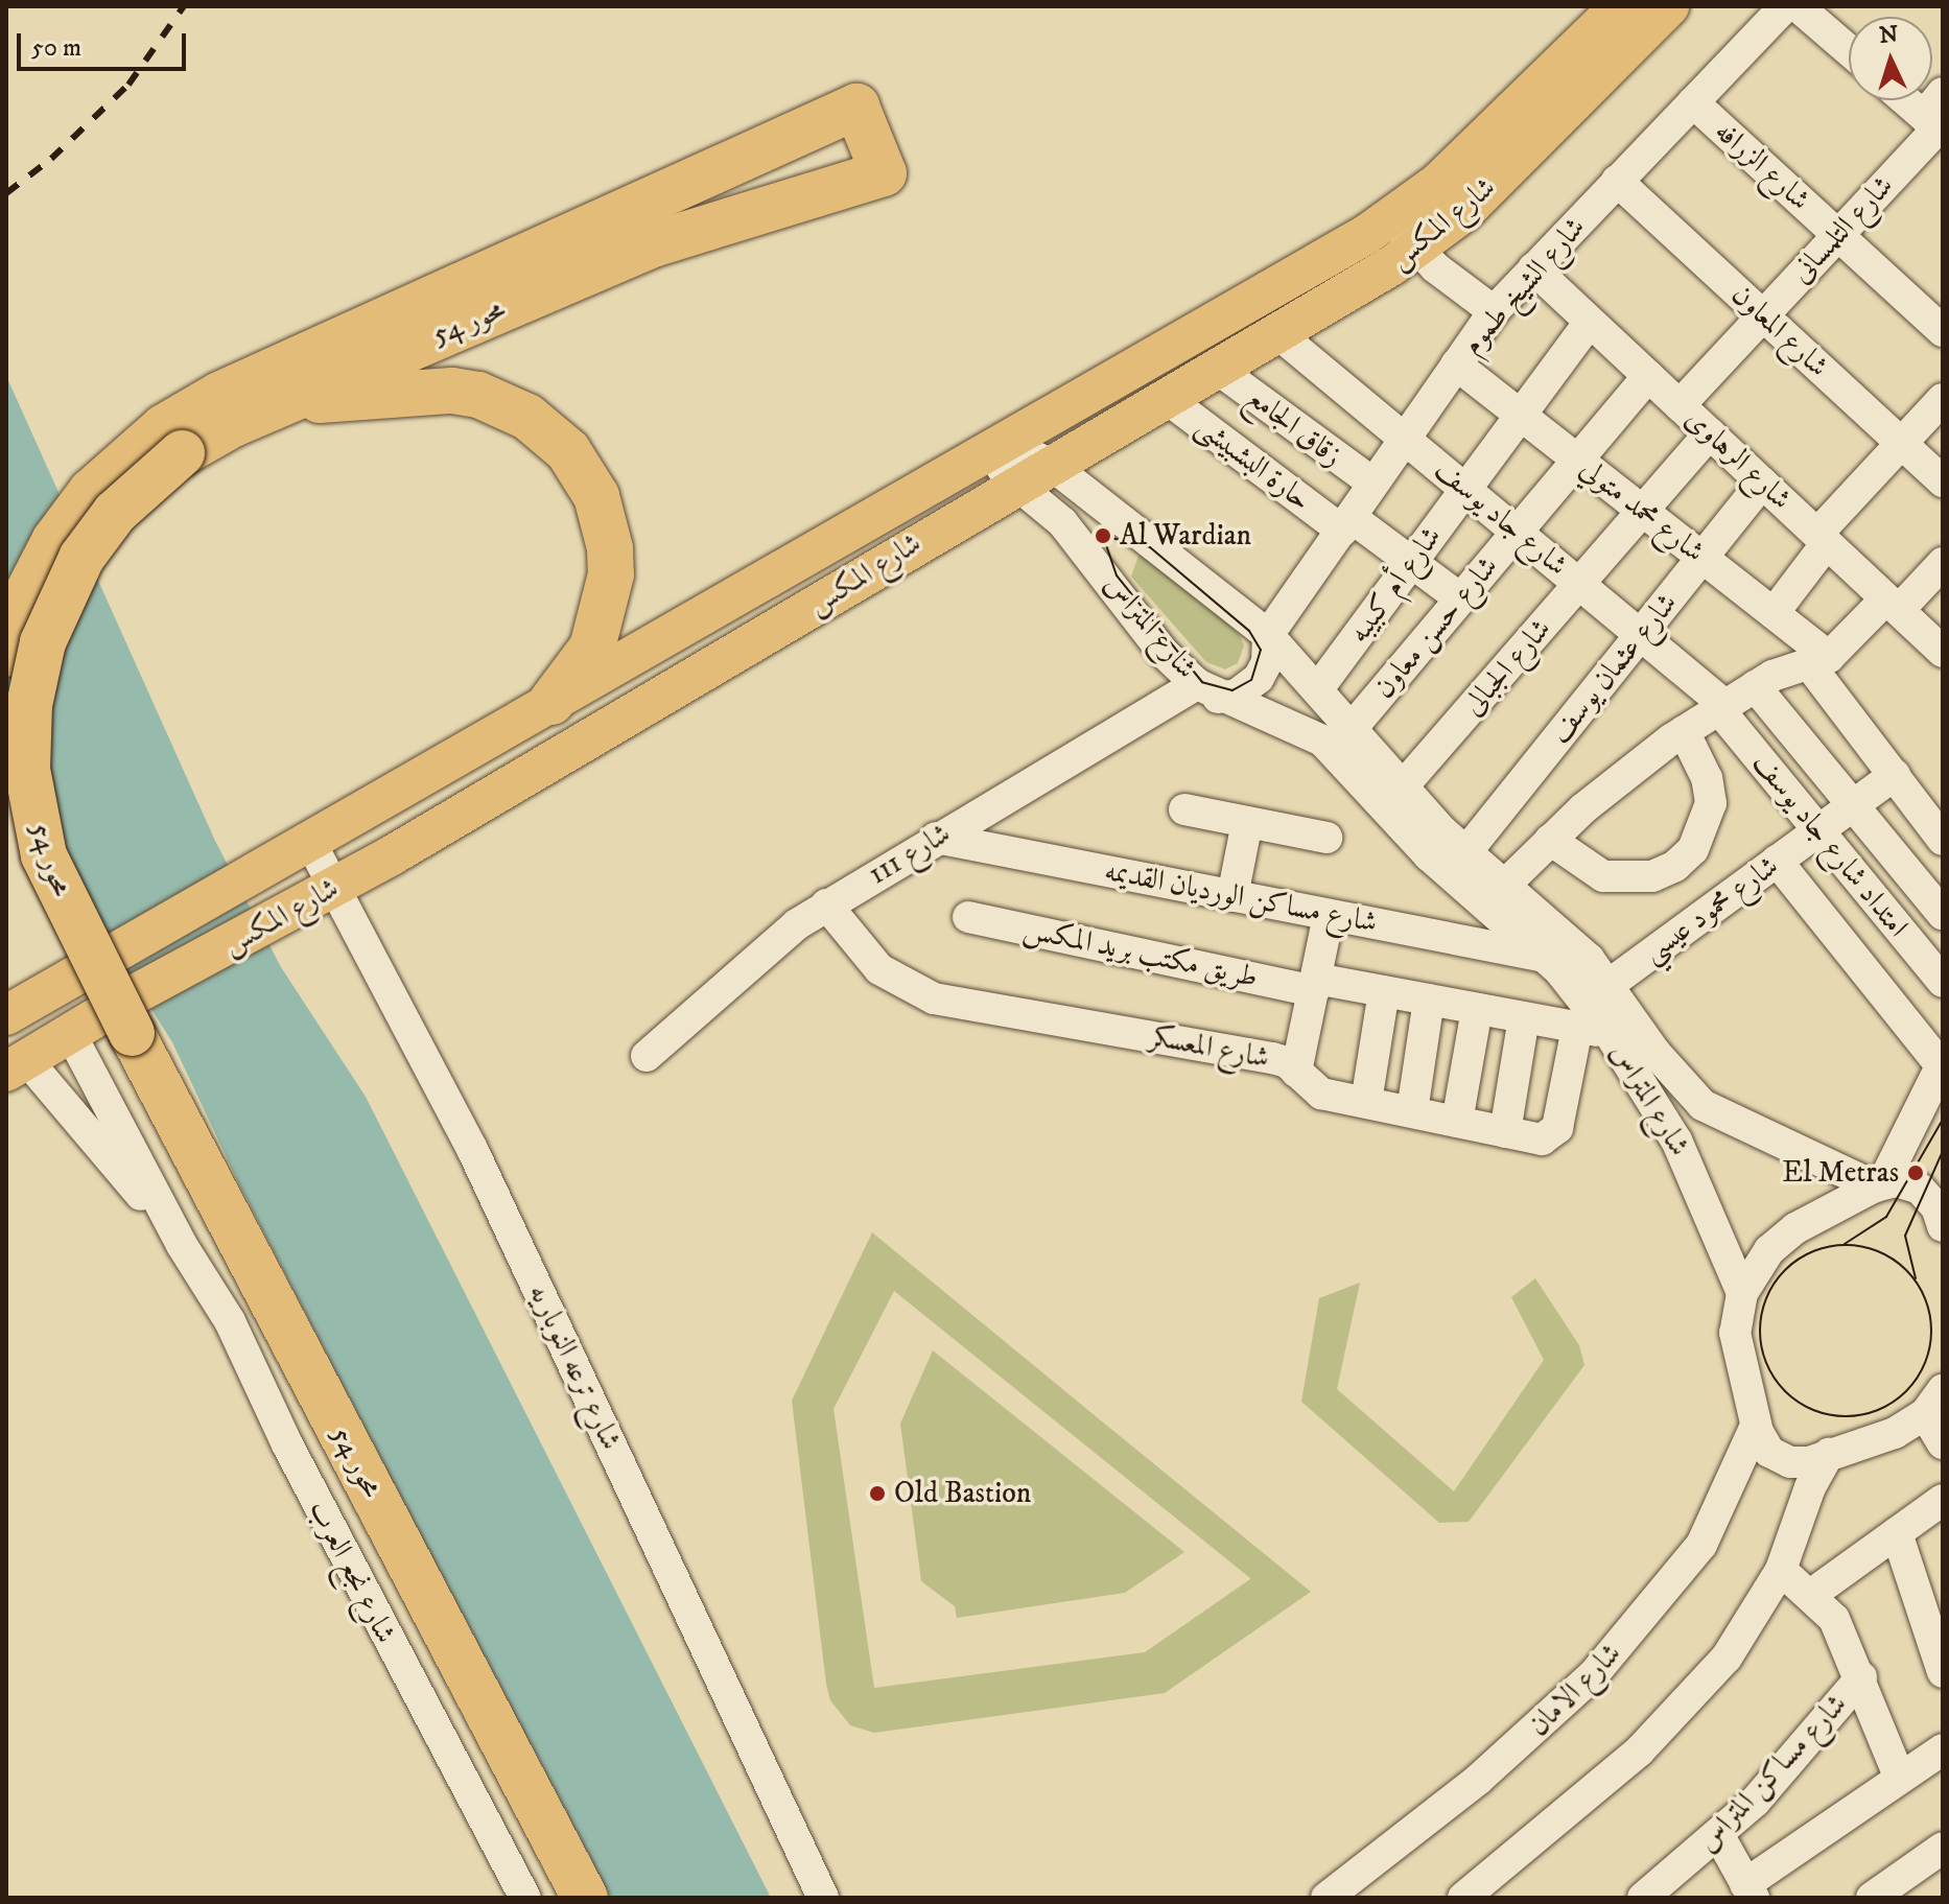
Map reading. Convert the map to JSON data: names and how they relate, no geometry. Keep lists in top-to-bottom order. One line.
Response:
{"streets":{"highway":["محور 54"],"main road":["شارع المكس"],"street":["شارع الزرافه","شارع التلمسانى","شارع الشيخ طموم","شارع المعاون","زقاق الجامع","شارع الرهاوى","حارة البشبيشى","شارع محمد متولي","شارع جاد يوسف","شارع أم كبيبه","شارع المتراس","شارع حسن معاون","شارع الجبالى","شارع عثمان يوسف","امتداد شارع جاد يوسف","شارع 111","شارع مساكن الورديان القديمه","شارع محمود عيسي","طريق مكتب بريد المكس","شارع المعسكر","شارع ترعه النوباريه","شارع نجع العرب","شارع الامان","شارع مساكن المتراس"]},"crossings":[["شارع الزرافه","شارع التلمسانى"],["شارع الزرافه","شارع الشيخ طموم"],["شارع المكس","محور 54"],["شارع المكس","زقاق الجامع"],["شارع المكس","حارة البشبيشى"],["شارع المكس","شارع جاد يوسف"],["شارع المكس","شارع المتراس"],["شارع المكس","شارع ترعه النوباريه"],["شارع المكس","شارع نجع العرب"],["شارع التلمسانى","شارع المعاون"],["شارع التلمسانى","شارع الرهاوى"],["شارع الشيخ طموم","شارع المعاون"],["شارع الشيخ طموم","زقاق الجامع"],["شارع الشيخ طموم","شارع الرهاوى"],["شارع الشيخ طموم","حارة البشبيشى"],["شارع الشيخ طموم","شارع محمد متولي"],["شارع الشيخ طموم","شارع جاد يوسف"],["شارع الشيخ طموم","شارع المتراس"],["شارع الشيخ طموم","شارع 111"],["محور 54","شارع نجع العرب"],["شارع الرهاوى","شارع أم كبيبه"],["شارع الرهاوى","شارع حسن معاون"],["شارع الرهاوى","شارع الجبالى"],["شارع الرهاوى","شارع عثمان يوسف"],["حارة البشبيشى","شارع أم كبيبه"],["حارة البشبيشى","شارع حسن معاون"],["شارع محمد متولي","شارع أم كبيبه"],["شارع محمد متولي","شارع حسن معاون"],["شارع محمد متولي","شارع الجبالى"],["شارع محمد متولي","شارع عثمان يوسف"],["شارع محمد متولي","شارع محمود عيسي"],["شارع جاد يوسف","شارع أم كبيبه"],["شارع جاد يوسف","شارع حسن معاون"],["شارع جاد يوسف","شارع الجبالى"],["شارع جاد يوسف","شارع عثمان يوسف"],["شارع جاد يوسف","امتداد شارع جاد يوسف"],["شارع أم كبيبه","شارع المتراس"],["شارع المتراس","شارع حسن معاون"],["شارع المتراس","شارع الجبالى"],["شارع المتراس","شارع عثمان يوسف"],["شارع المتراس","شارع 111"],["شارع المتراس","شارع مساكن الورديان القديمه"],["شارع المتراس","شارع محمود عيسي"],["شارع المتراس","طريق مكتب بريد المكس"],["امتداد شارع جاد يوسف","شارع محمود عيسي"],["شارع 111","شارع مساكن الورديان القديمه"],["شارع 111","شارع المعسكر"],["طريق مكتب بريد المكس","شارع المعسكر"]],"places":["Al Wardian","El Metras","Old Bastion"],"scale_bar":"50 m","north":"top"}
